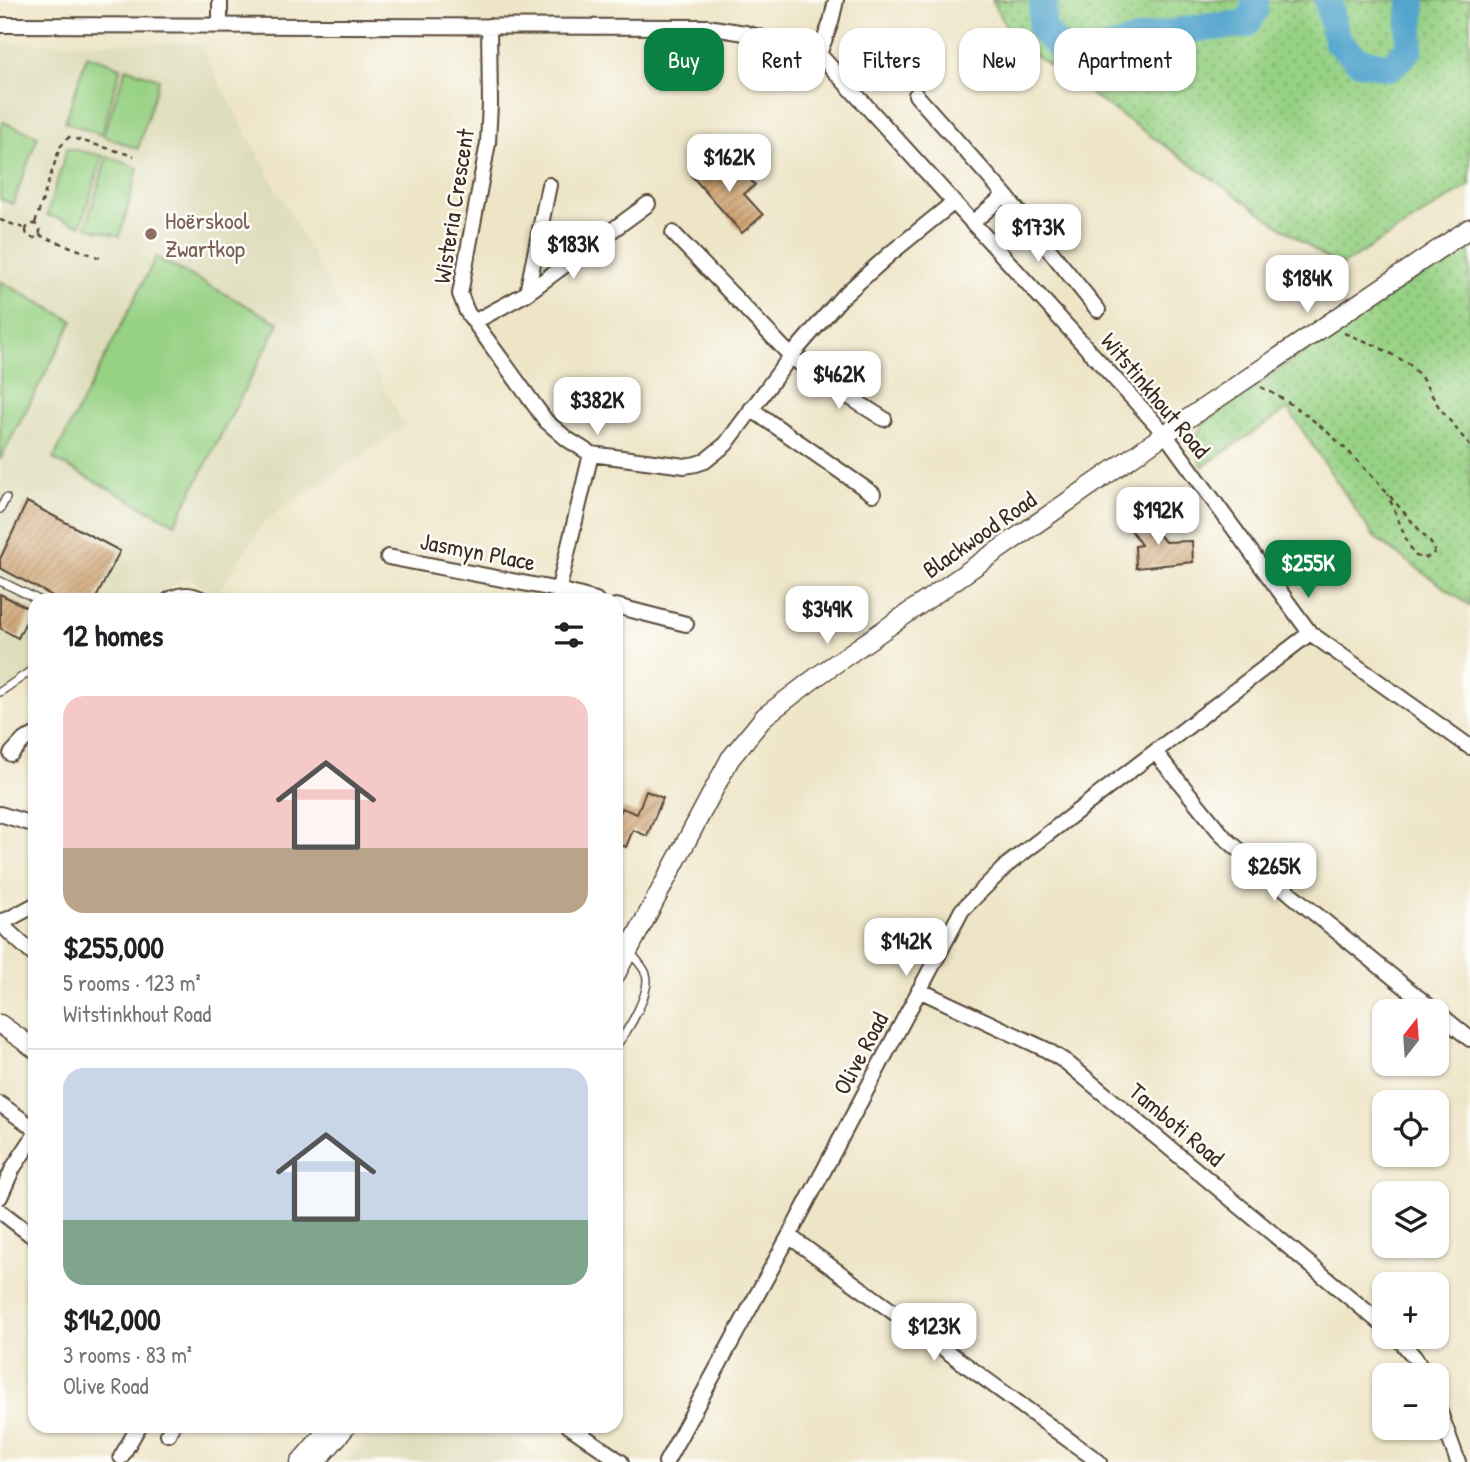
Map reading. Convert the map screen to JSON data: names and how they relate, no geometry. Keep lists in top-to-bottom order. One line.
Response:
{"streets":{"street":["Wisteria Crescent","Witstinkhout Road","Blackwood Road","Jasmyn Place","Olive Road","Tamboti Road"]},"crossings":[["Wisteria Crescent","Witstinkhout Road"],["Witstinkhout Road","Blackwood Road"],["Witstinkhout Road","Olive Road"],["Olive Road","Tamboti Road"]],"places":["Hoërskool Zwartkop"],"north":"top","page":{"chip":["Buy","Rent","Filters","New","Apartment"],"price":["$162K","$173K","$183K","$184K","$462K","$382K","$192K","$255K","$349K","$265K","$142K","$123K"],"heading":"12 homes","list":[{"name":"$255,000","note":"5 rooms · 123 m² · Witstinkhout Road"},{"name":"$142,000","note":"3 rooms · 83 m² · Olive Road"}],"map_buttons":["+","−"]}}
